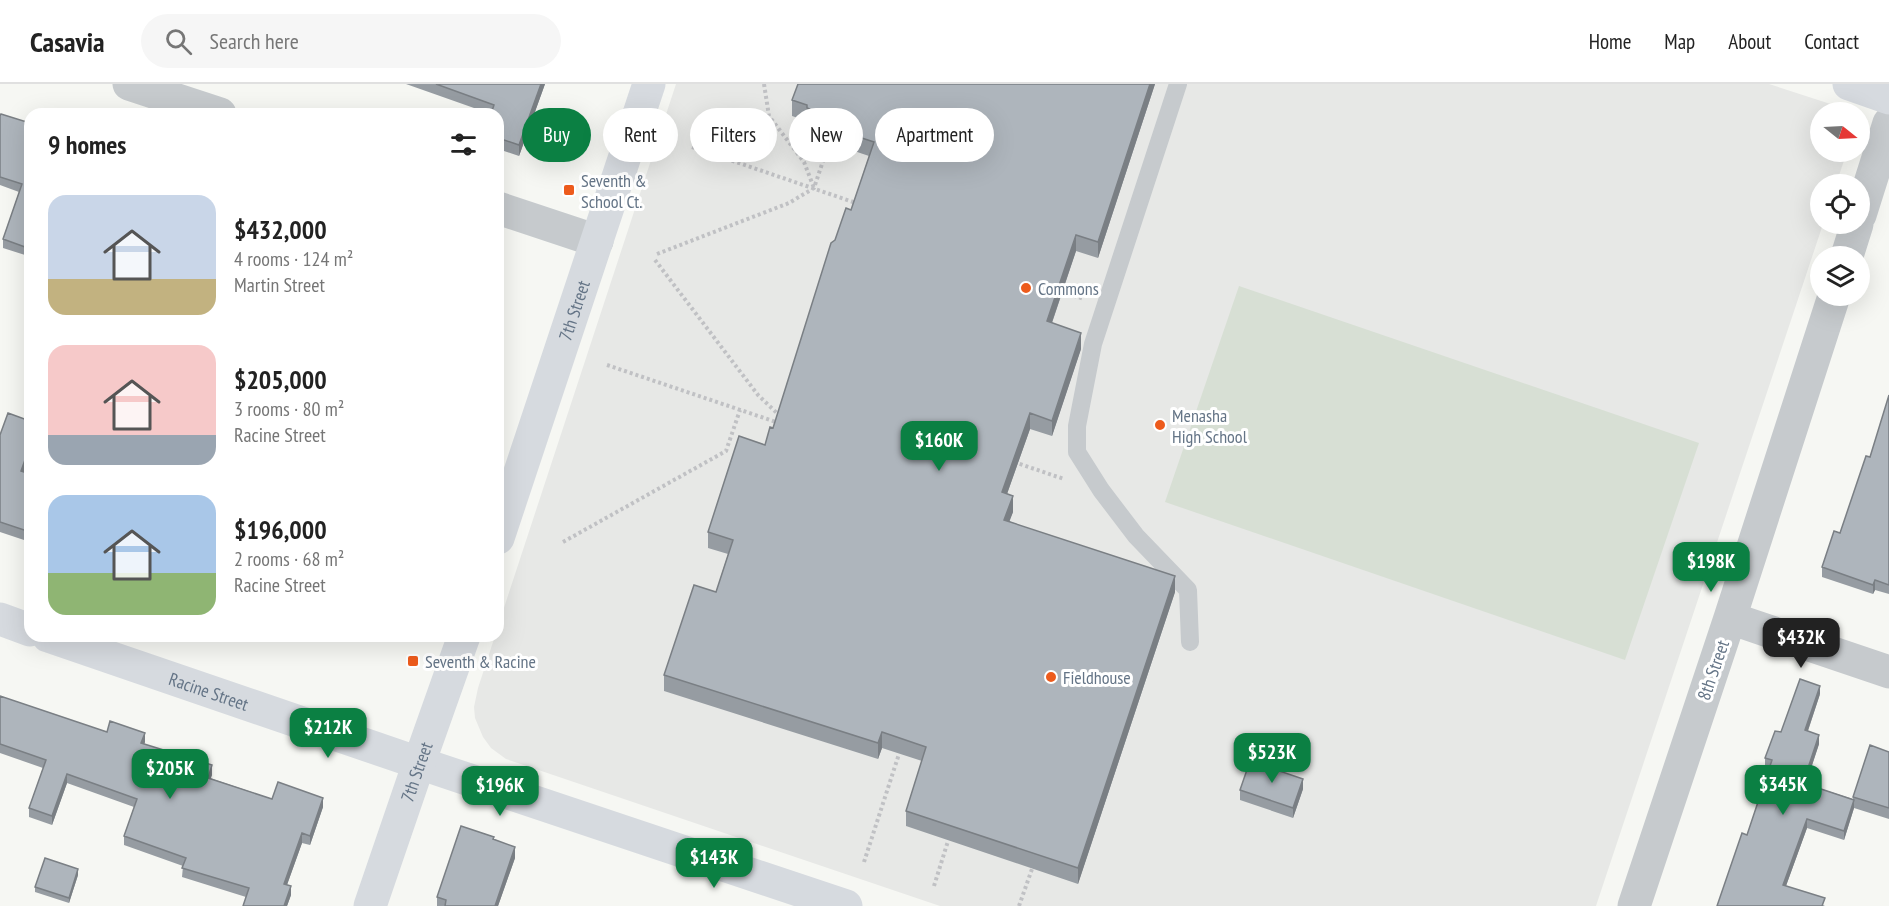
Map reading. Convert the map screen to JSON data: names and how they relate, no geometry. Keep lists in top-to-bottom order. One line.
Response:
{"streets":{"main road":["7th Street","Racine Street"],"street":["8th Street"]},"crossings":[["7th Street","Racine Street"]],"places":{"transit":["Seventh & School Ct.","Seventh & Racine"],"other":["Commons","Menasha High School","Fieldhouse"]},"north":"right","page":{"header":"Casavia","search":"Search here","nav":["Home","Map","About","Contact"],"chip":["Buy","Rent","Filters","New","Apartment"],"heading":"9 homes","list":[{"name":"$432,000","note":"4 rooms · 124 m² · Martin Street"},{"name":"$205,000","note":"3 rooms · 80 m² · Racine Street"},{"name":"$196,000","note":"2 rooms · 68 m² · Racine Street"}],"price":["$160K","$198K","$432K","$212K","$523K","$205K","$345K","$196K","$143K"]}}
